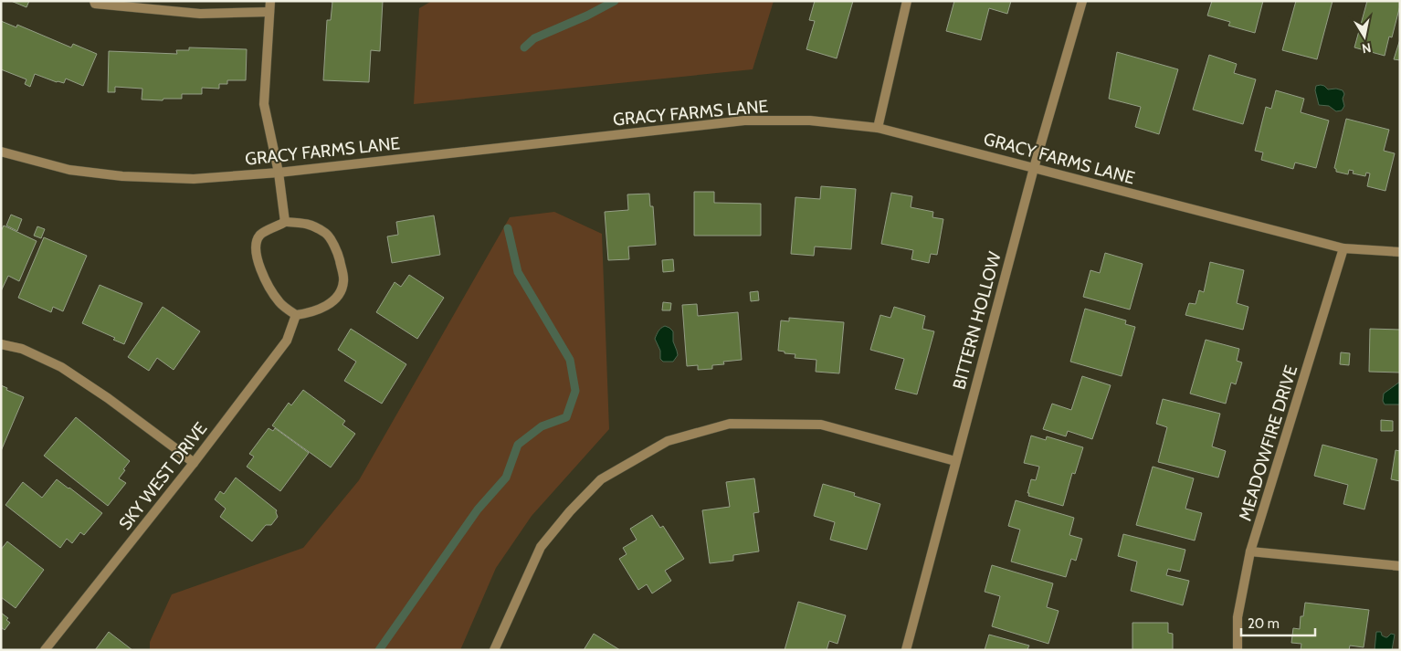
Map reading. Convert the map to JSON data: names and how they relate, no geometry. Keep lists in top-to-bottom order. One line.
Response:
{"streets":{"street":["GRACY FARMS LANE","BITTERN HOLLOW","MEADOWFIRE DRIVE","SKY WEST DRIVE"]},"crossings":[["GRACY FARMS LANE","BITTERN HOLLOW"],["GRACY FARMS LANE","MEADOWFIRE DRIVE"]],"scale_bar":"20 m","north":"bottom"}
